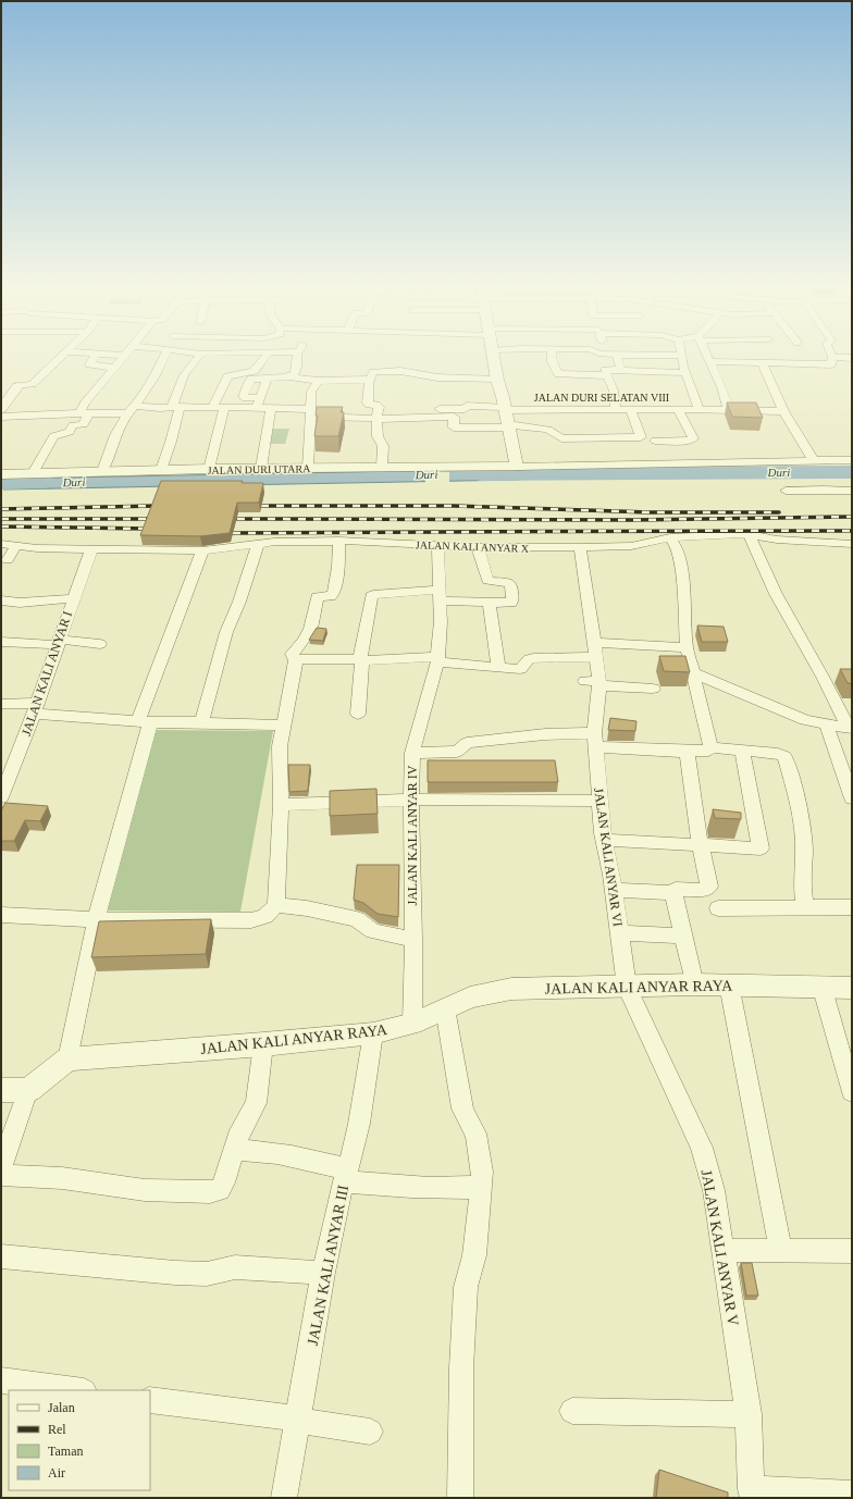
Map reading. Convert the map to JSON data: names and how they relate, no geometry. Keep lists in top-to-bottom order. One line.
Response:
{"streets":{"street":["JALAN DURI SELATAN VIII","JALAN DURI UTARA","JALAN KALI ANYAR X","JALAN KALI ANYAR I","JALAN KALI ANYAR IV","JALAN KALI ANYAR VI","JALAN KALI ANYAR RAYA","JALAN KALI ANYAR V","JALAN KALI ANYAR III"]},"crossings":[["JALAN KALI ANYAR X","JALAN KALI ANYAR I"],["JALAN KALI ANYAR X","JALAN KALI ANYAR IV"],["JALAN KALI ANYAR X","JALAN KALI ANYAR VI"],["JALAN KALI ANYAR IV","JALAN KALI ANYAR RAYA"],["JALAN KALI ANYAR VI","JALAN KALI ANYAR RAYA"],["JALAN KALI ANYAR VI","JALAN KALI ANYAR V"],["JALAN KALI ANYAR RAYA","JALAN KALI ANYAR V"],["JALAN KALI ANYAR RAYA","JALAN KALI ANYAR III"]],"water":["Duri"],"legend":["Jalan","Rel","Taman","Air"]}
